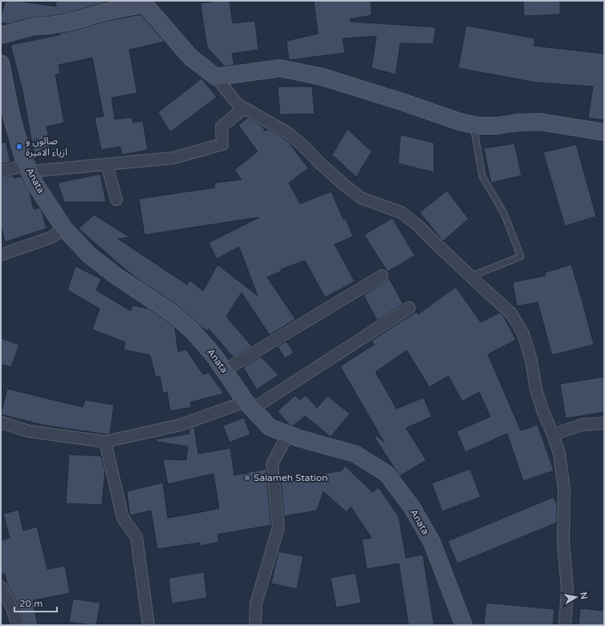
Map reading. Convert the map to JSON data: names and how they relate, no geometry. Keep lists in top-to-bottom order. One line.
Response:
{"streets":{"street":["Anata"]},"places":["صالون و ازياء الاميرة","Salameh Station"],"scale_bar":"20 m","north":"right"}
